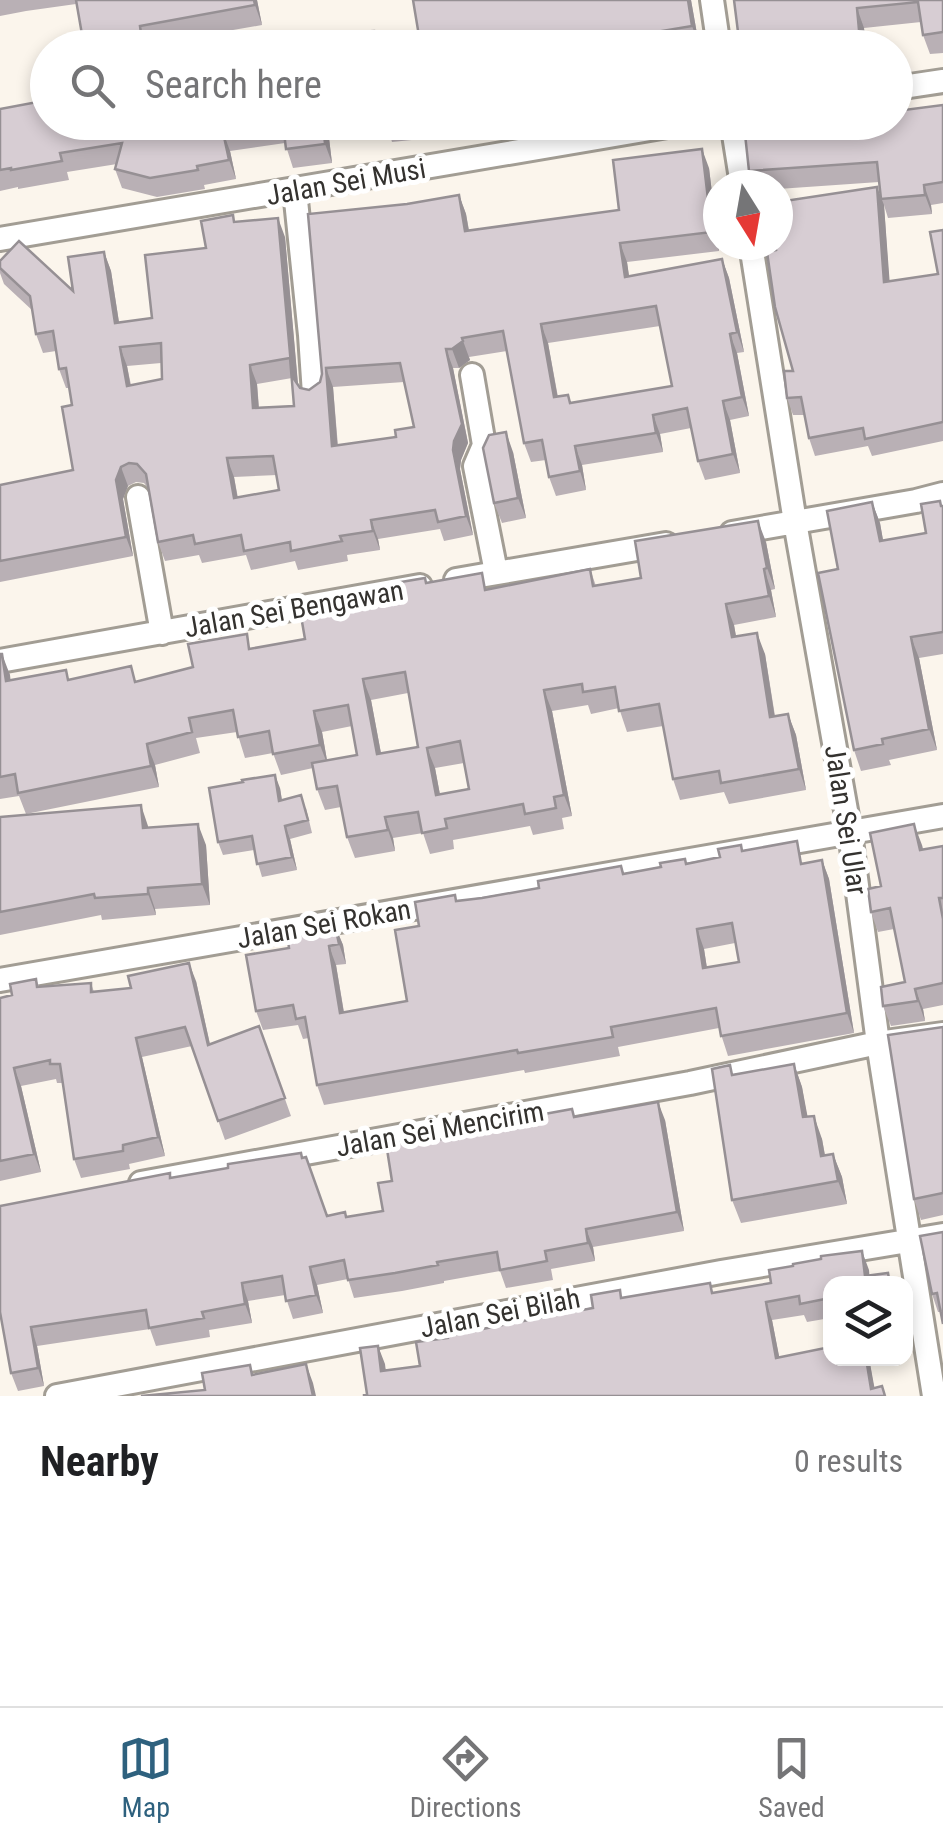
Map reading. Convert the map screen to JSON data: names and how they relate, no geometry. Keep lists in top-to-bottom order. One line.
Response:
{"streets":{"street":["Jalan Sei Musi","Jalan Sei Bengawan","Jalan Sei Ular","Jalan Sei Rokan","Jalan Sei Mencirim","Jalan Sei Bilah"]},"crossings":[["Jalan Sei Bengawan","Jalan Sei Ular"],["Jalan Sei Ular","Jalan Sei Rokan"],["Jalan Sei Ular","Jalan Sei Mencirim"],["Jalan Sei Ular","Jalan Sei Bilah"]],"north":"bottom","page":{"search":"Search here","heading":["Nearby","0 results"],"nav":["Map","Directions","Saved"]}}
